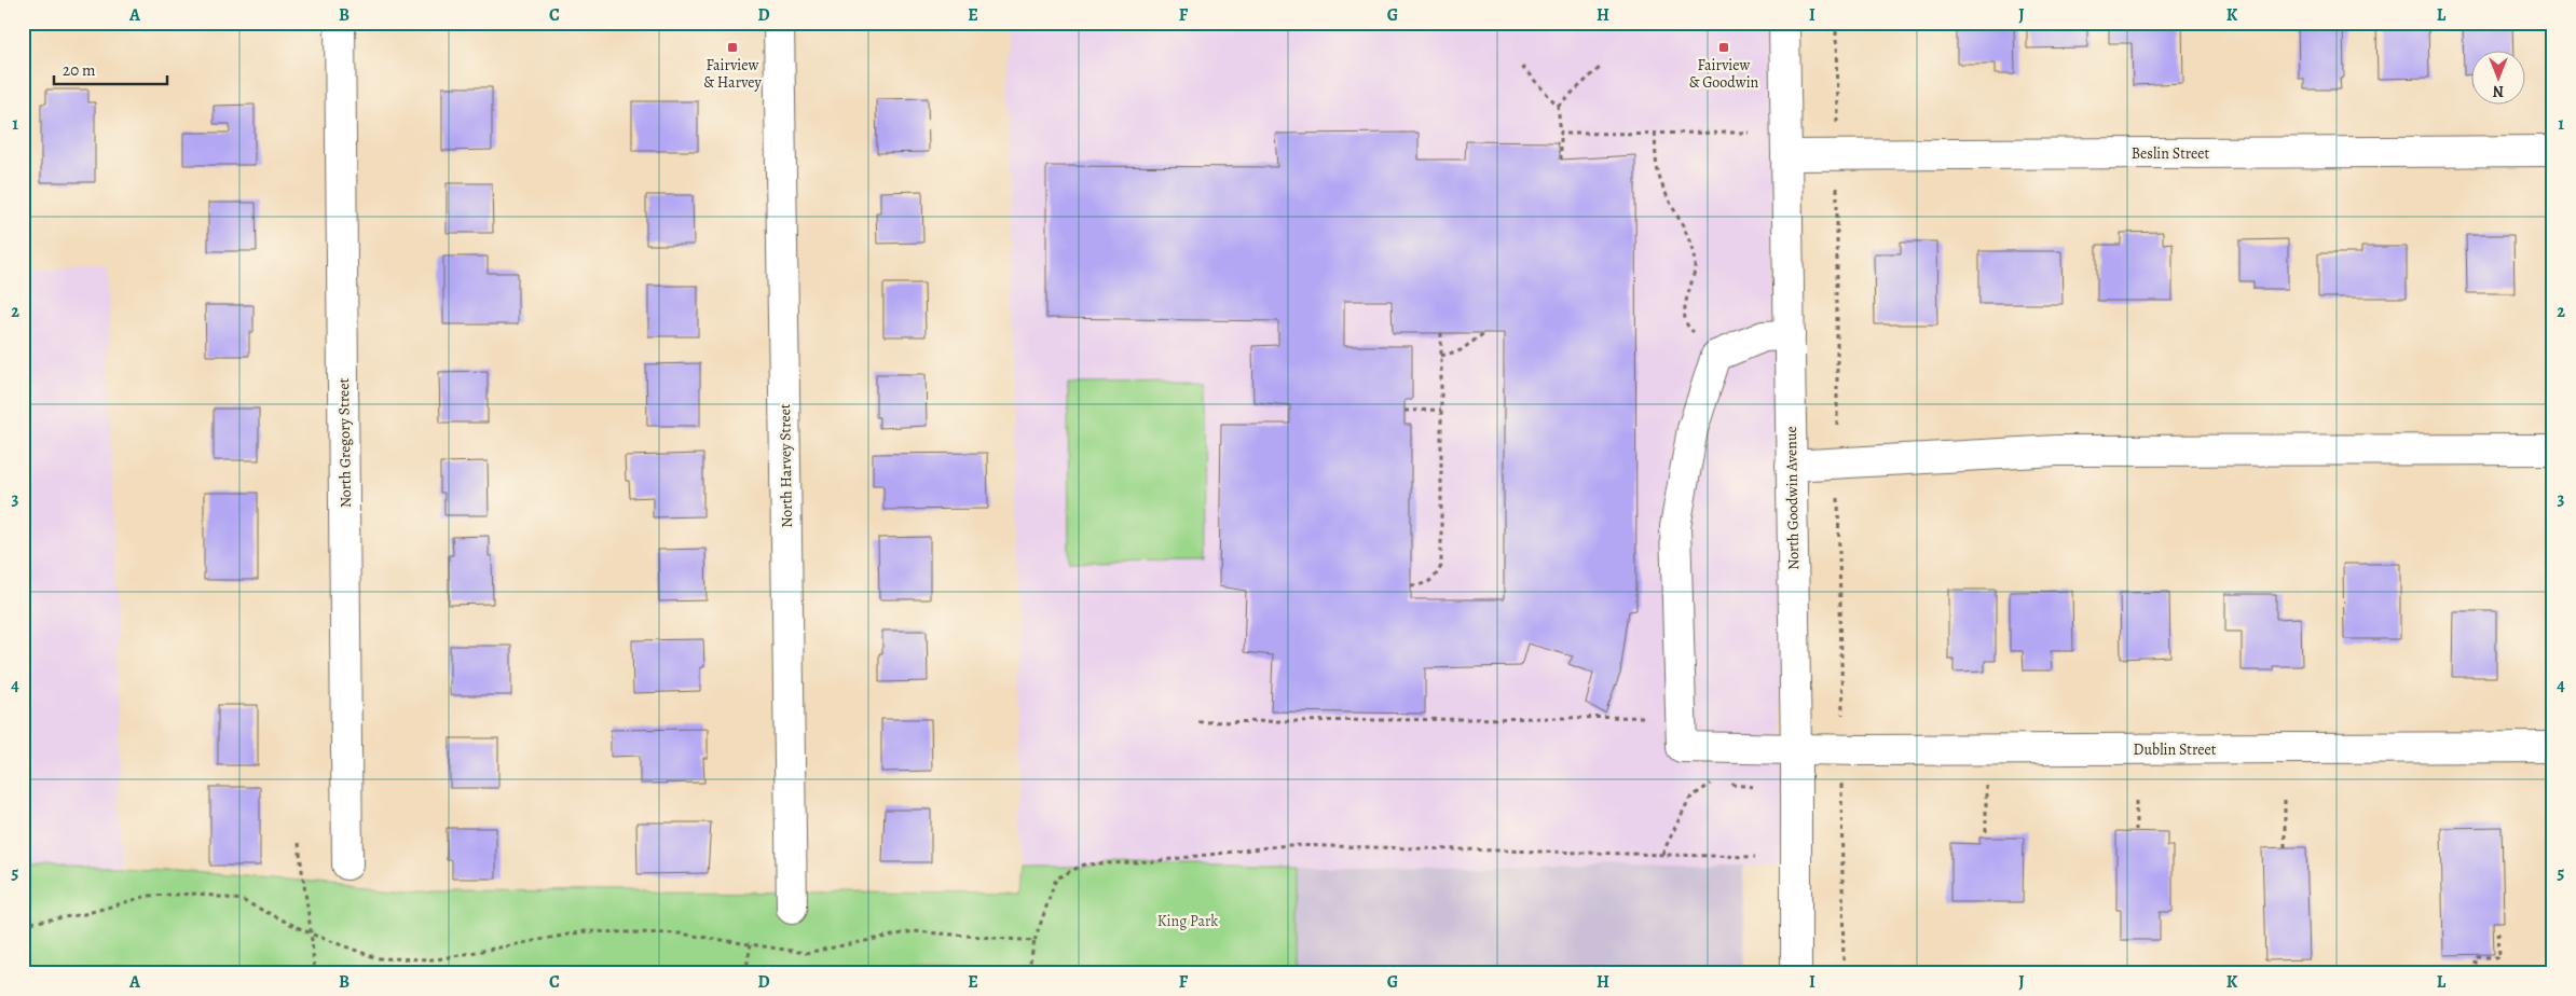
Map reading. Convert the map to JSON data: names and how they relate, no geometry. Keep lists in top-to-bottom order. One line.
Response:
{"streets":{"street":["Beslin Street","North Gregory Street","North Harvey Street","North Goodwin Avenue","Dublin Street"]},"crossings":[["Beslin Street","North Goodwin Avenue"],["North Goodwin Avenue","Dublin Street"]],"parks":["King Park"],"places":{"transit":["Fairview & Harvey","Fairview & Goodwin"]},"scale_bar":"20 m","north":"bottom","grid":{"columns":["A","B","C","D","E","F","G","H","I","J","K","L"],"rows":["1","2","3","4","5"]}}
